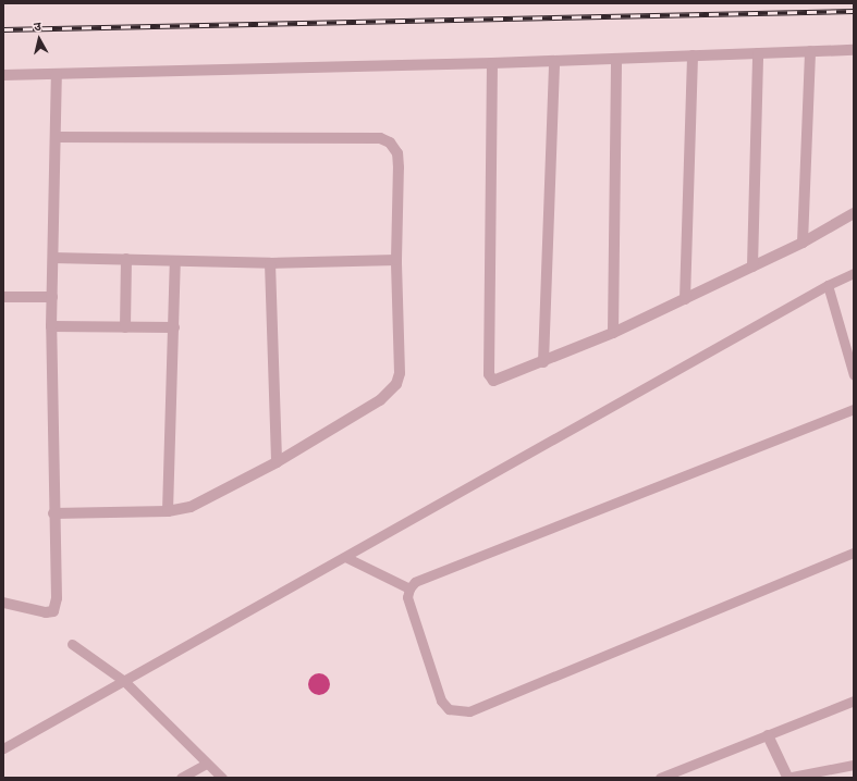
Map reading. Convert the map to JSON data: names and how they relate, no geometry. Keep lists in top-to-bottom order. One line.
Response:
{"north":"top"}
